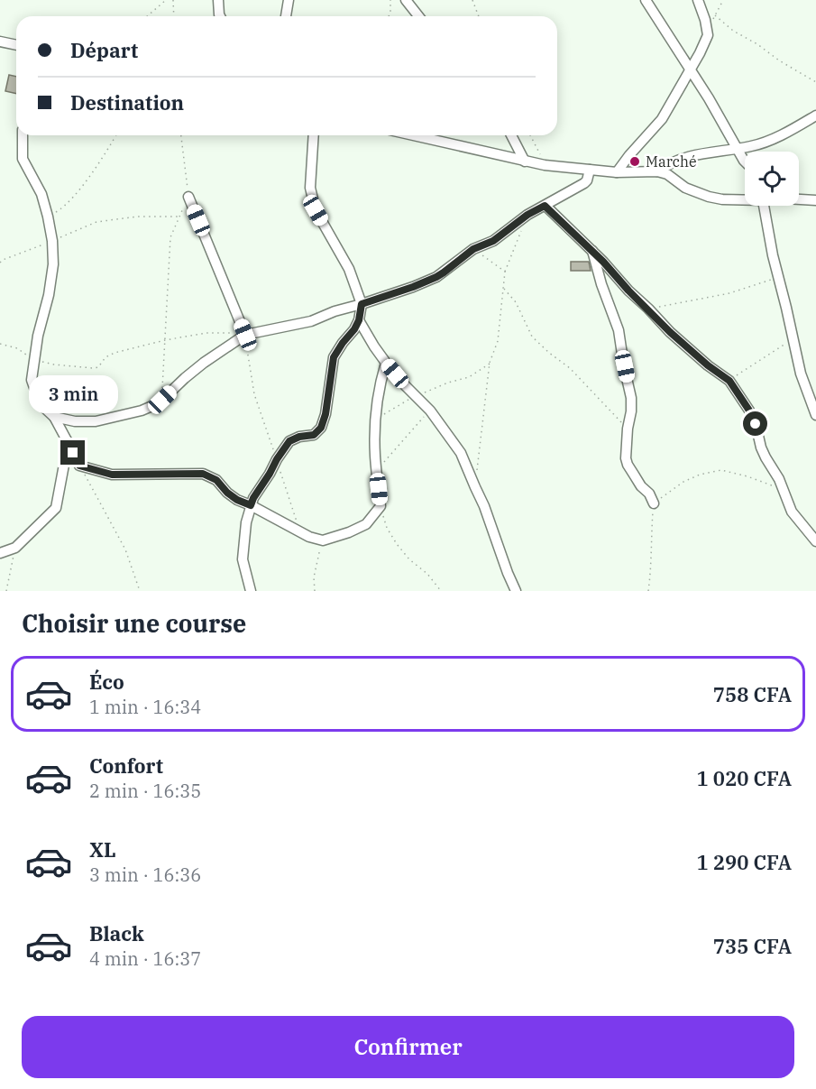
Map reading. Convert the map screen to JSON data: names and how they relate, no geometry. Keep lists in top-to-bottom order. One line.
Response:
{"places":["Marché"],"page":{"banner":["Départ","Destination"],"bubble":"3 min","heading":"Choisir une course","list":[{"name":"Éco","note":"1 min · 16:34","value":"758 CFA"},{"name":"Confort","note":"2 min · 16:35","value":"1 020 CFA"},{"name":"XL","note":"3 min · 16:36","value":"1 290 CFA"},{"name":"Black","note":"4 min · 16:37","value":"735 CFA"}],"buttons":"Confirmer"}}
